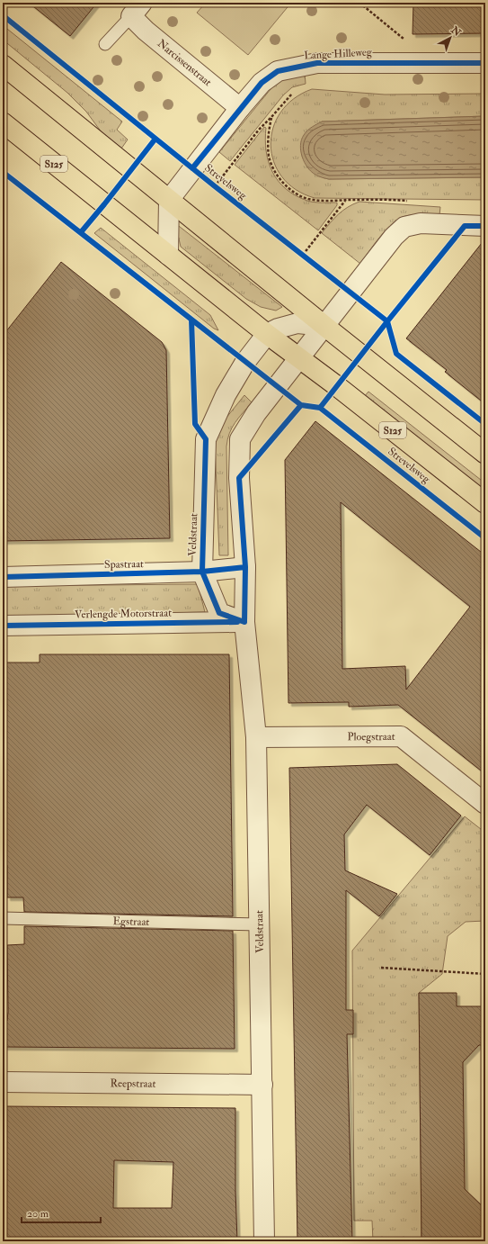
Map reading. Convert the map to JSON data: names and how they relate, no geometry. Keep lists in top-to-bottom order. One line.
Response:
{"streets":{"main road":["S125","Strevelsweg"],"street":["Lange Hilleweg","Narcissenstraat","Veldstraat","Spastraat","Verlengde Motorstraat","Ploegstraat","Reepstraat"],"lane":["Egstraat"]},"crossings":[["Lange Hilleweg","Narcissenstraat"],["Lange Hilleweg","Strevelsweg"],["Strevelsweg","Veldstraat"],["Veldstraat","Spastraat"],["Veldstraat","Verlengde Motorstraat"],["Veldstraat","Ploegstraat"],["Veldstraat","Egstraat"],["Veldstraat","Reepstraat"]],"scale_bar":"20 m","north":"top right"}
